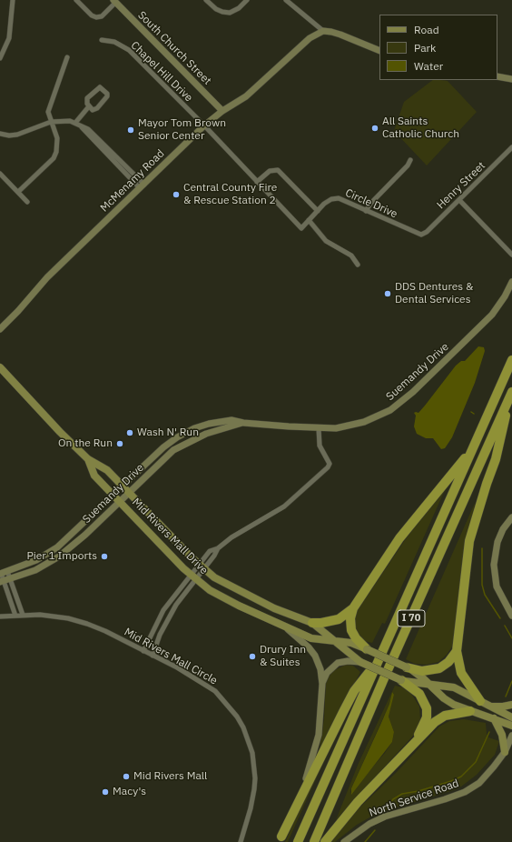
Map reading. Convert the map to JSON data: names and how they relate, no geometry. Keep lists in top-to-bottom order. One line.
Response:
{"streets":{"highway":["I 70"],"main road":["Mid Rivers Mall Drive"],"street":["South Church Street","Chapel Hill Drive","McMenamy Road","Henry Street","Circle Drive","Suemandy Drive","Mid Rivers Mall Circle","North Service Road"]},"crossings":[["South Church Street","McMenamy Road"],["Chapel Hill Drive","McMenamy Road"],["Chapel Hill Drive","Circle Drive"],["Henry Street","Circle Drive"],["Suemandy Drive","Mid Rivers Mall Drive"]],"places":["All Saints Catholic Church","Mayor Tom Brown Senior Center","Central County Fire & Rescue Station 2","DDS Dentures & Dental Services","Wash N' Run","On the Run","Pier 1 Imports","Drury Inn & Suites","Mid Rivers Mall","Macy's"],"legend":["Road","Park","Water"]}
